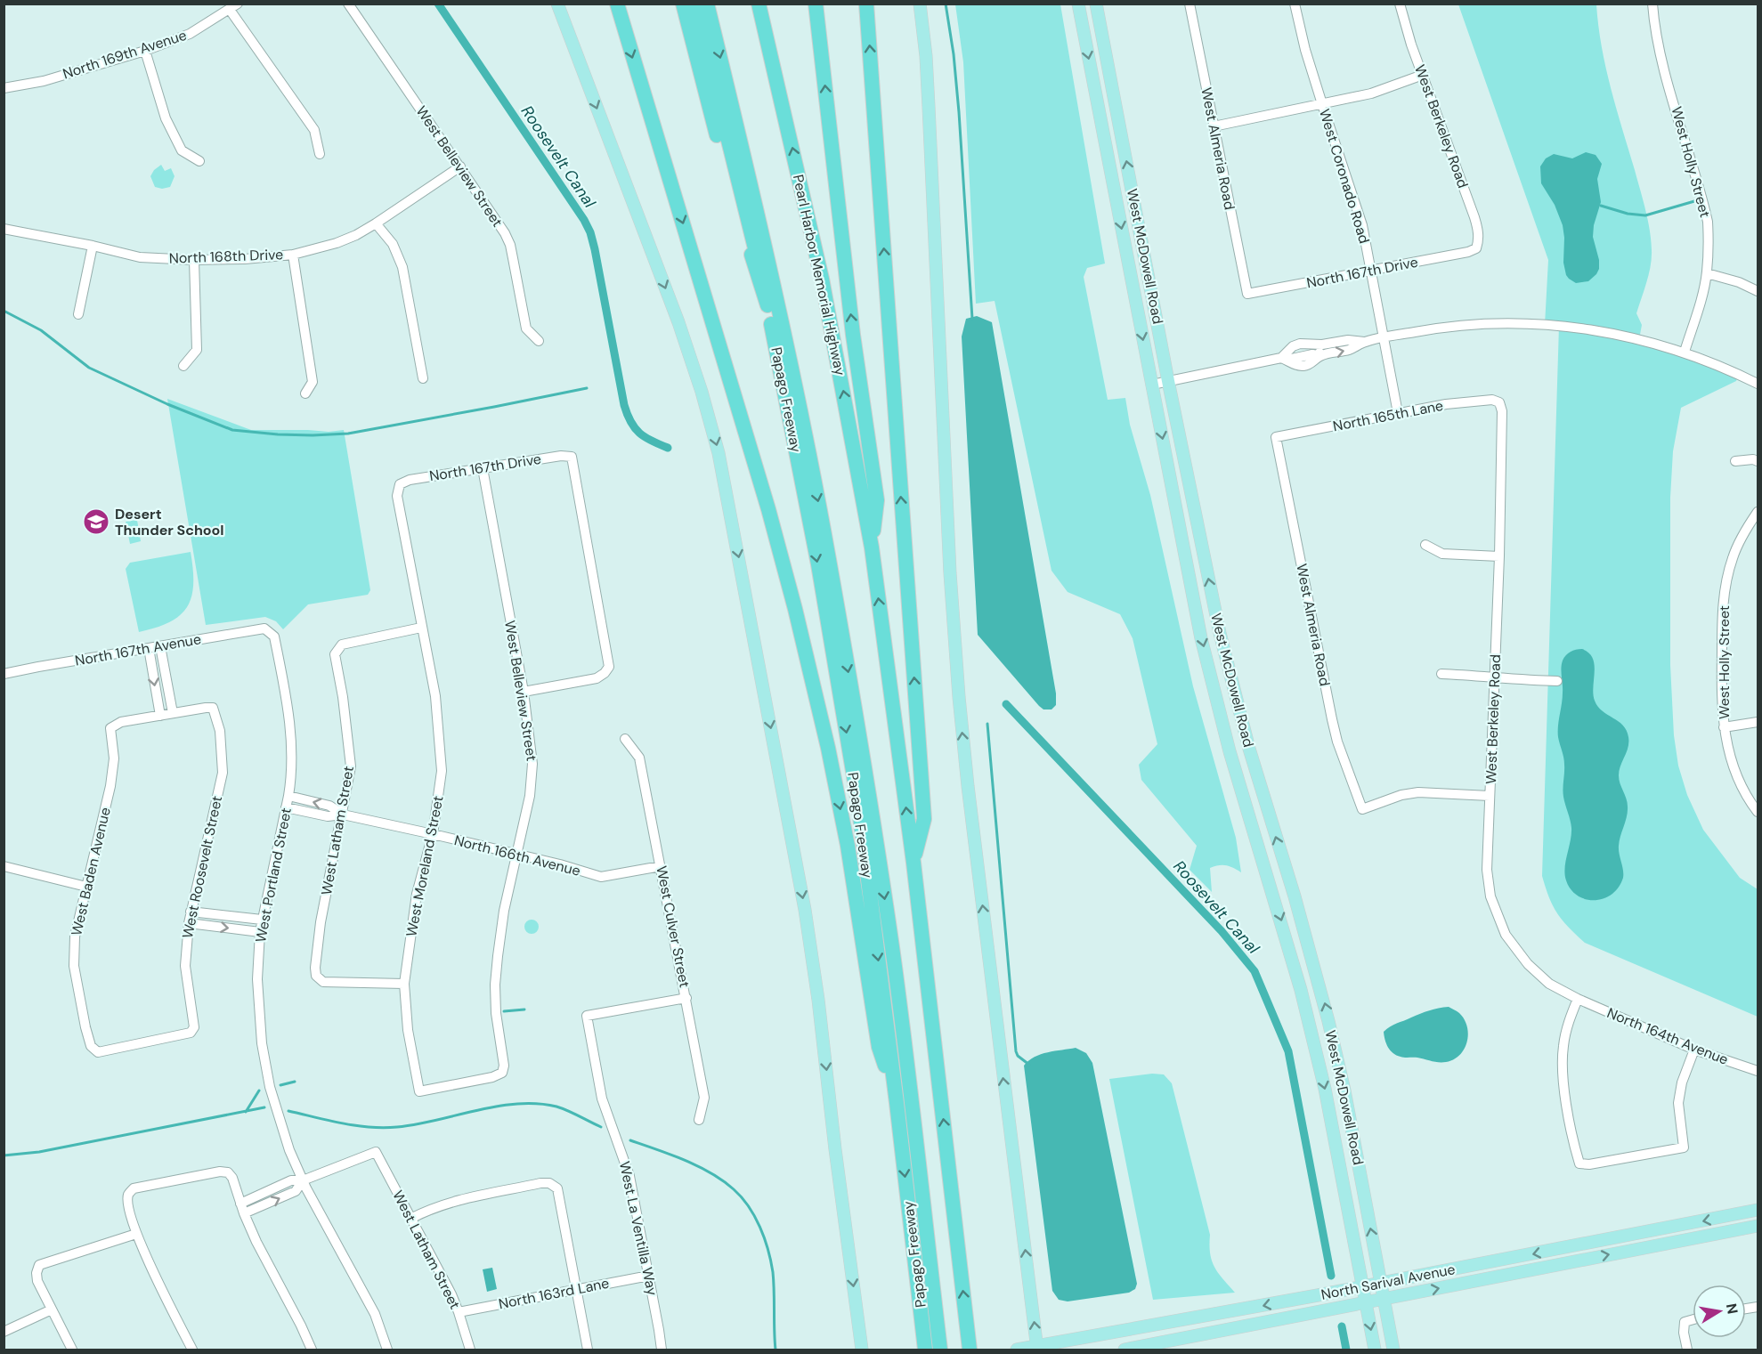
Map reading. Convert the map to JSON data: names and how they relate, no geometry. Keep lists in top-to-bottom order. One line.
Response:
{"streets":{"highway":["Pearl Harbor Memorial Highway","Papago Freeway"],"main road":["West McDowell Road","North Sarival Avenue"],"street":["North 169th Avenue","West Berkeley Road","West Almeria Road","West Holly Street","West Belleview Street","West Coronado Road","North 168th Drive","North 167th Drive","North 165th Lane","North 167th Avenue","West Latham Street","North 166th Avenue","West Moreland Street","West Roosevelt Street","West Baden Avenue","West Portland Street","West Culver Street","North 164th Avenue","West La Ventilla Way","North 163rd Lane"]},"crossings":[["West Berkeley Road","West Almeria Road"],["West Berkeley Road","North 167th Drive"],["West Berkeley Road","North 165th Lane"],["West Berkeley Road","North 164th Avenue"],["West Almeria Road","North 167th Drive"],["West Almeria Road","North 165th Lane"],["West Belleview Street","North 168th Drive"],["West Belleview Street","North 167th Drive"],["West Belleview Street","North 166th Avenue"],["West Belleview Street","West Moreland Street"],["West Coronado Road","North 167th Drive"],["West Coronado Road","North 165th Lane"],["West McDowell Road","North Sarival Avenue"],["North 167th Drive","West Moreland Street"],["North 167th Avenue","West Portland Street"],["West Latham Street","North 166th Avenue"],["West Latham Street","West Moreland Street"],["West Latham Street","West Portland Street"],["West Latham Street","North 163rd Lane"],["North 166th Avenue","West Moreland Street"],["North 166th Avenue","West Portland Street"],["North 166th Avenue","West Culver Street"],["West Roosevelt Street","West Baden Avenue"],["West Culver Street","West La Ventilla Way"],["West La Ventilla Way","North 163rd Lane"]],"water":["Roosevelt Canal"],"places":{"school or university":["Desert Thunder School"]},"north":"right"}
